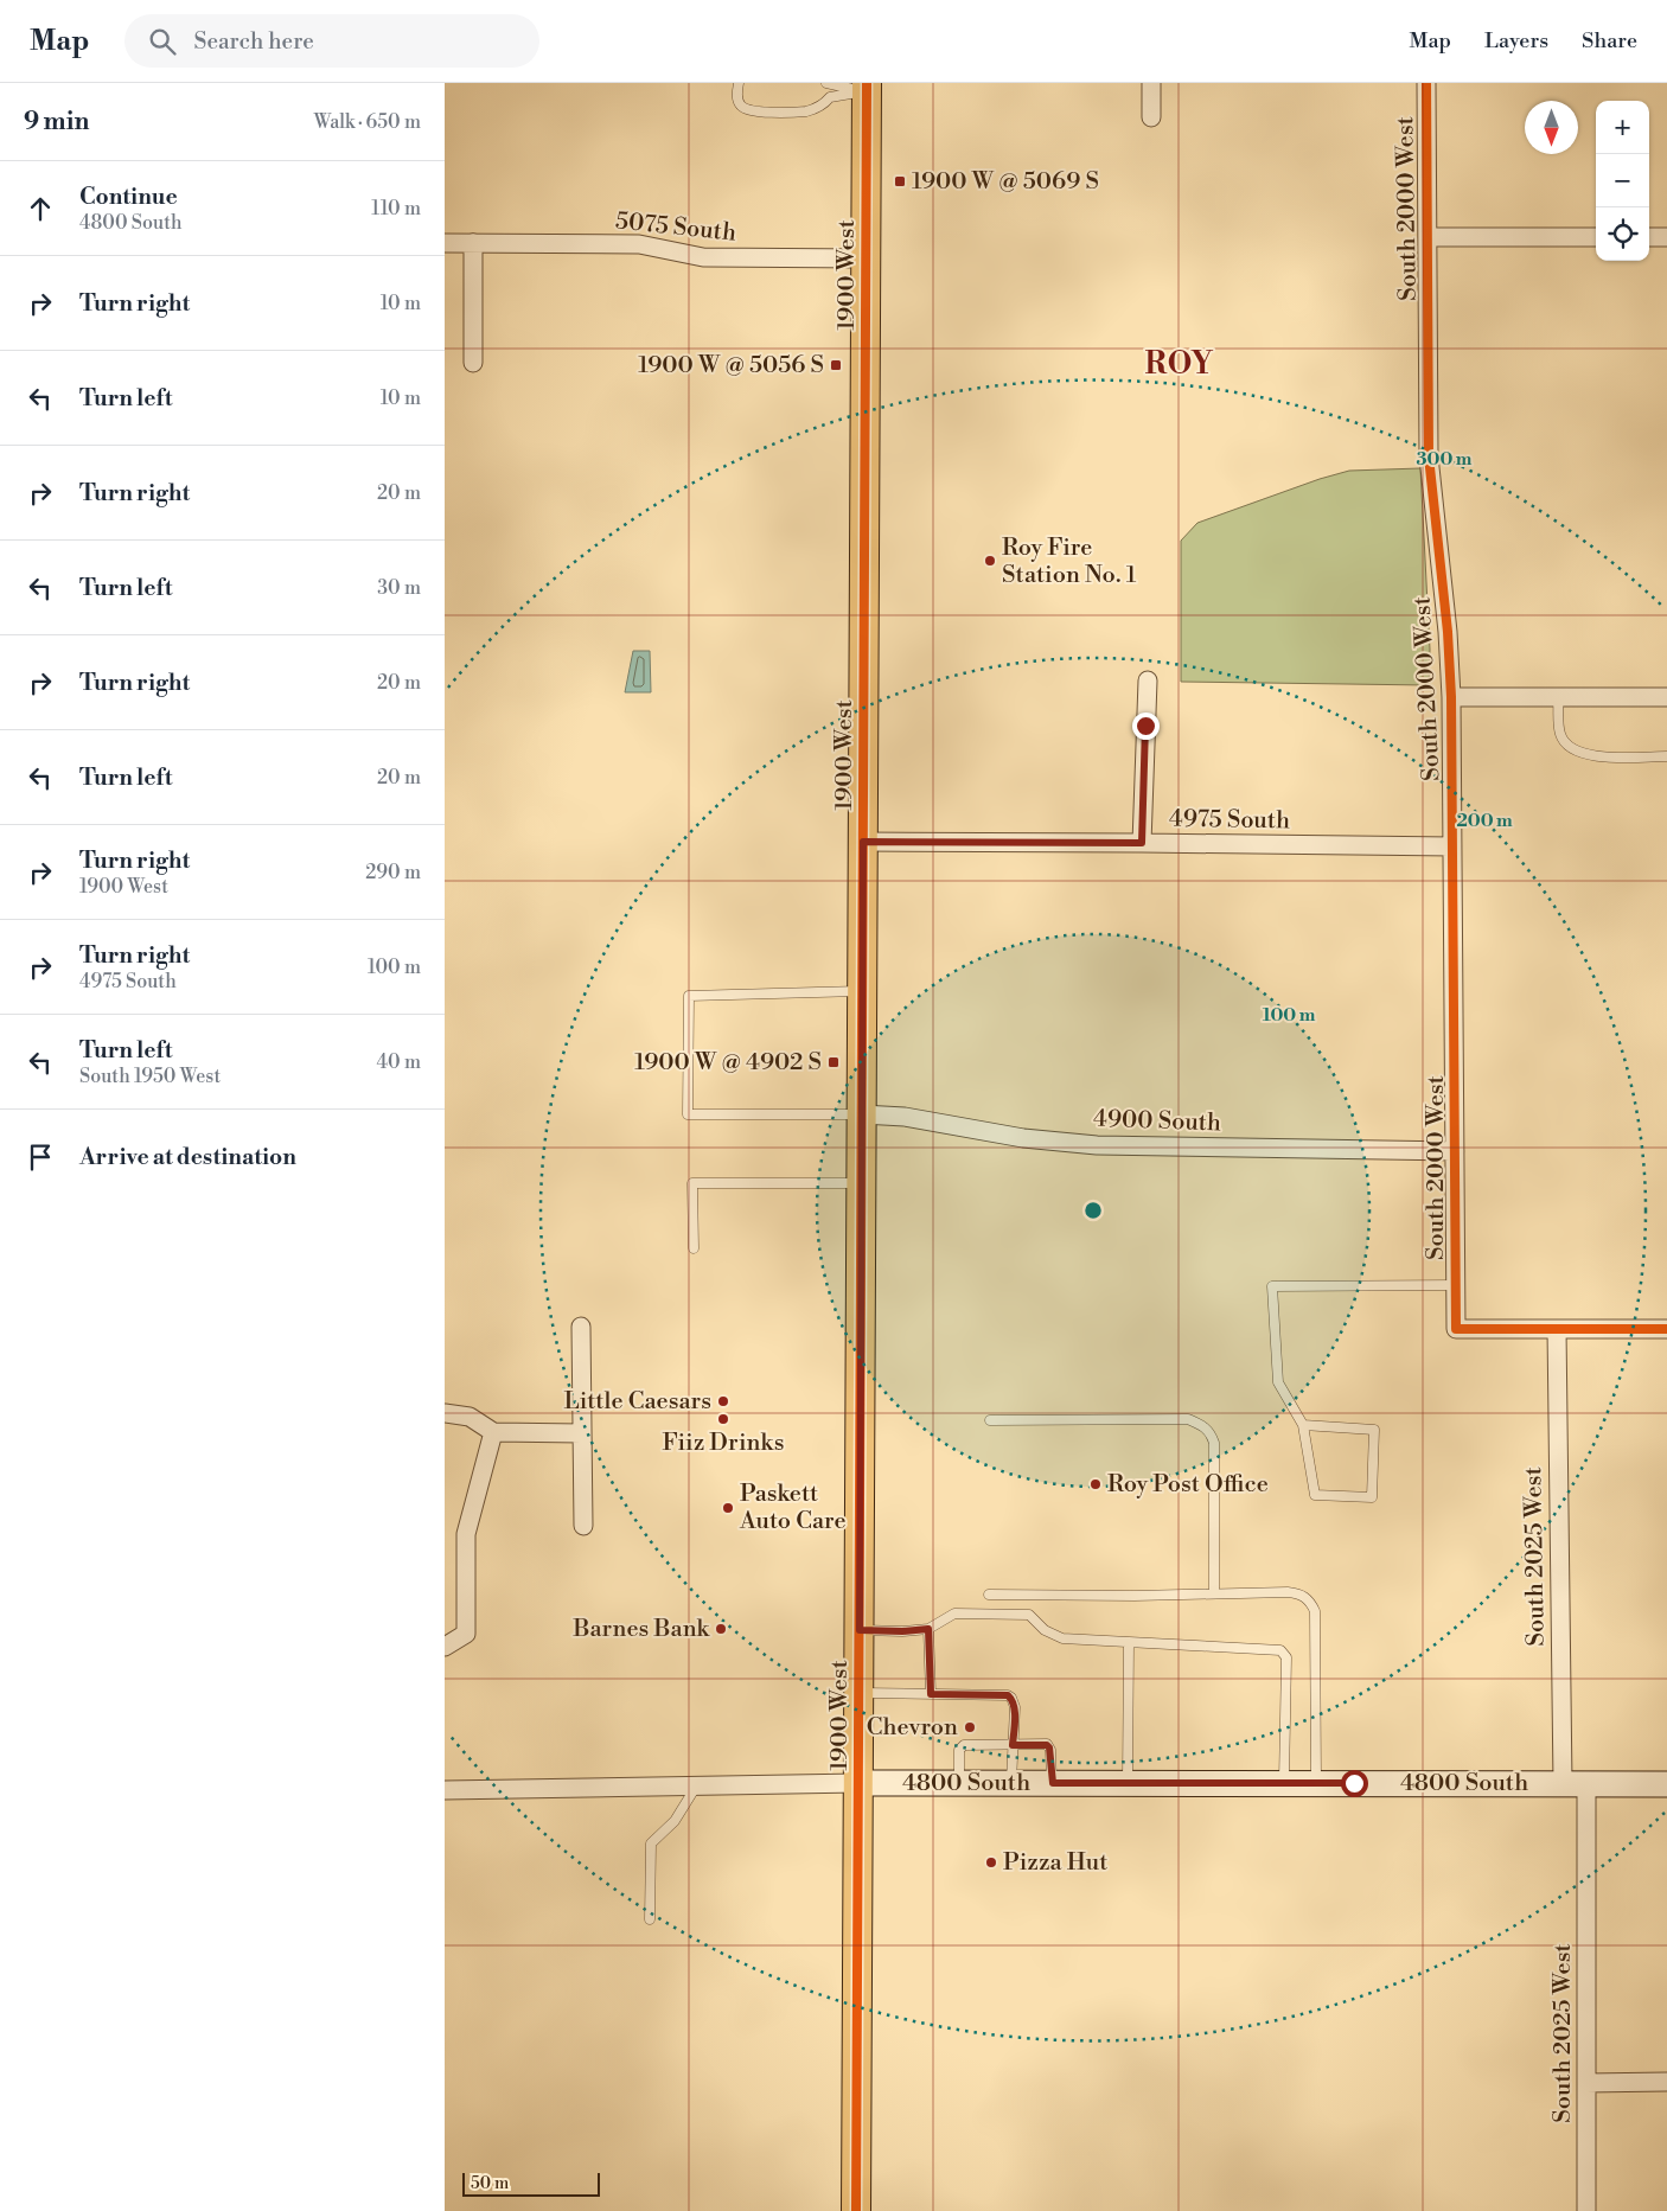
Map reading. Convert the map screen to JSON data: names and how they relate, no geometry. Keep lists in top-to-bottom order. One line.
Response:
{"streets":{"main road":["1900 West","4800 South"],"street":["South 2000 West","5075 South","4975 South","4900 South","South 2025 West"]},"crossings":[["South 2000 West","4975 South"],["South 2000 West","4900 South"],["South 2000 West","South 2025 West"],["5075 South","1900 West"],["1900 West","4975 South"],["1900 West","4900 South"],["1900 West","4800 South"],["South 2025 West","4800 South"]],"districts":["ROY"],"places":{"transit":["1900 W @ 5069 S","1900 W @ 5056 S","1900 W @ 4902 S"],"other":["Roy Fire Station No. 1","Little Caesars","Fiiz Drinks","Roy Post Office","Paskett Auto Care","Barnes Bank","Chevron","Pizza Hut"]},"scale_bar":"50 m","north":"bottom","page":{"header":"Map","search":"Search here","nav":["Map","Layers","Share"],"heading":["9 min","Walk · 650 m"],"map_buttons":["+","−"],"list":[["Continue","4800 South","110 m"],["Turn right","10 m"],["Turn left","10 m"],["Turn right","20 m"],["Turn left","30 m"],["Turn right","20 m"],["Turn left","20 m"],["Turn right","1900 West","290 m"],["Turn right","4975 South","100 m"],["Turn left","South 1950 West","40 m"],"Arrive at destination"],"scale":"50 m"},"rings":["300 m","200 m","100 m"]}
